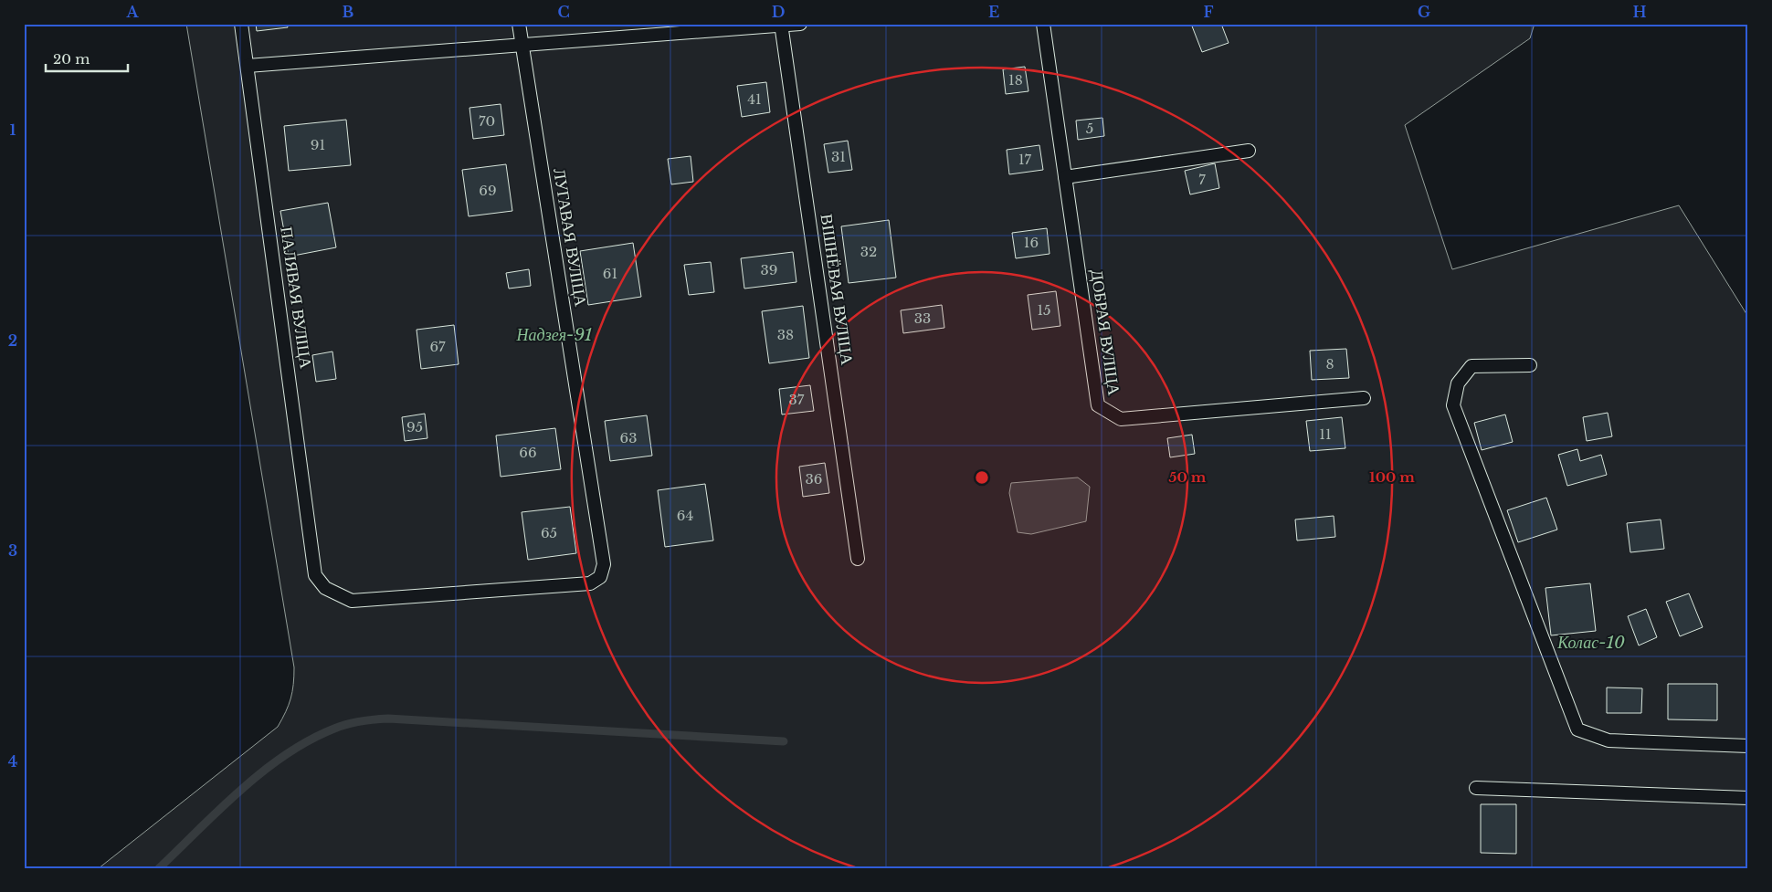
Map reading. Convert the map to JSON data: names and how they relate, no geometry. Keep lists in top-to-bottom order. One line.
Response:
{"streets":{"lane":["ЛУГАВАЯ ВУЛІЦА","ВІШНЁВАЯ ВУЛІЦА","ПАЛЯВАЯ ВУЛІЦА","ДОБРАЯ ВУЛІЦА"]},"crossings":[["ЛУГАВАЯ ВУЛІЦА","ПАЛЯВАЯ ВУЛІЦА"]],"parks":["Надзея-91","Колас-10"],"house_numbers":["18","41","70","5","91","31","17","7","69","16","32","39","61","15","33","38","67","8","37","95","11","63","66","36","64","65"],"scale_bar":"20 m","grid":{"columns":["A","B","C","D","E","F","G","H"],"rows":["1","2","3","4"]},"rings":["50 m","100 m"]}
